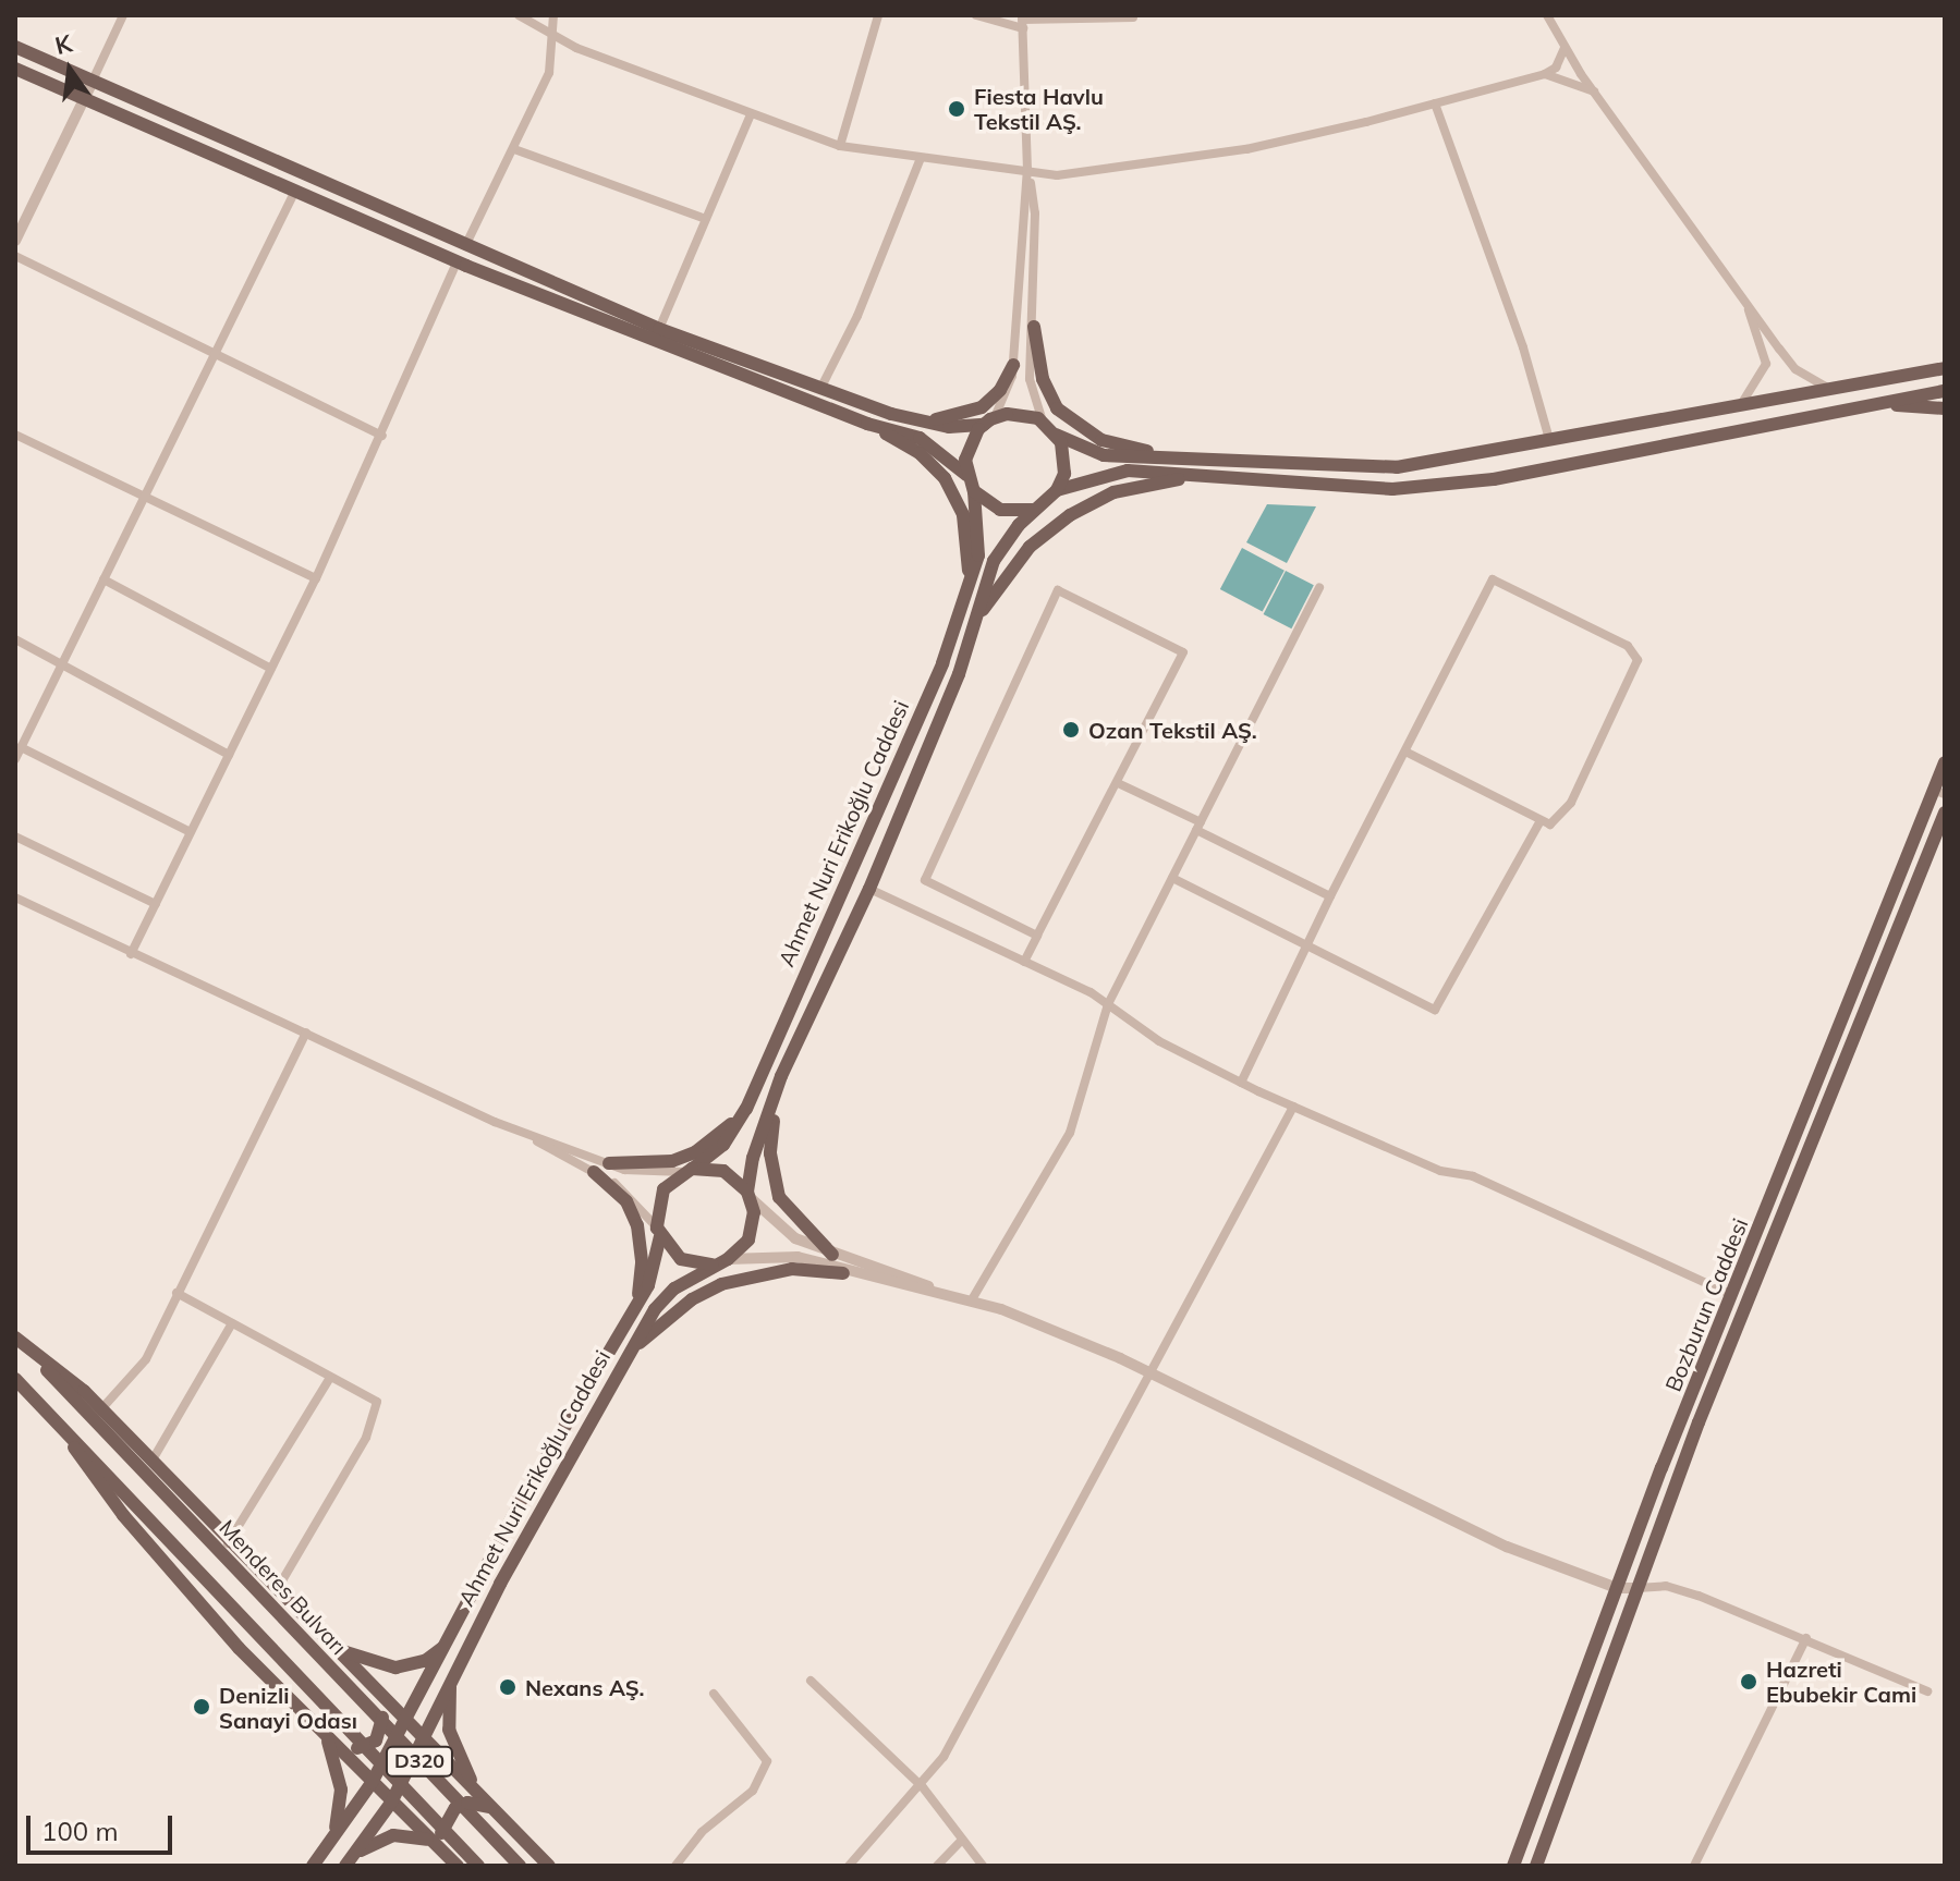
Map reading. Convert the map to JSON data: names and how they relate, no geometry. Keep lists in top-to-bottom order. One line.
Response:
{"streets":{"main road":["Ahmet Nuri Erikoğlu Caddesi","Bozburun Caddesi","Menderes Bulvarı","D320"]},"places":["Fiesta Havlu Tekstil AŞ.","Ozan Tekstil AŞ.","Hazreti Ebubekir Cami","Nexans AŞ.","Denizli Sanayi Odası"],"scale_bar":"100 m","north":"top"}
